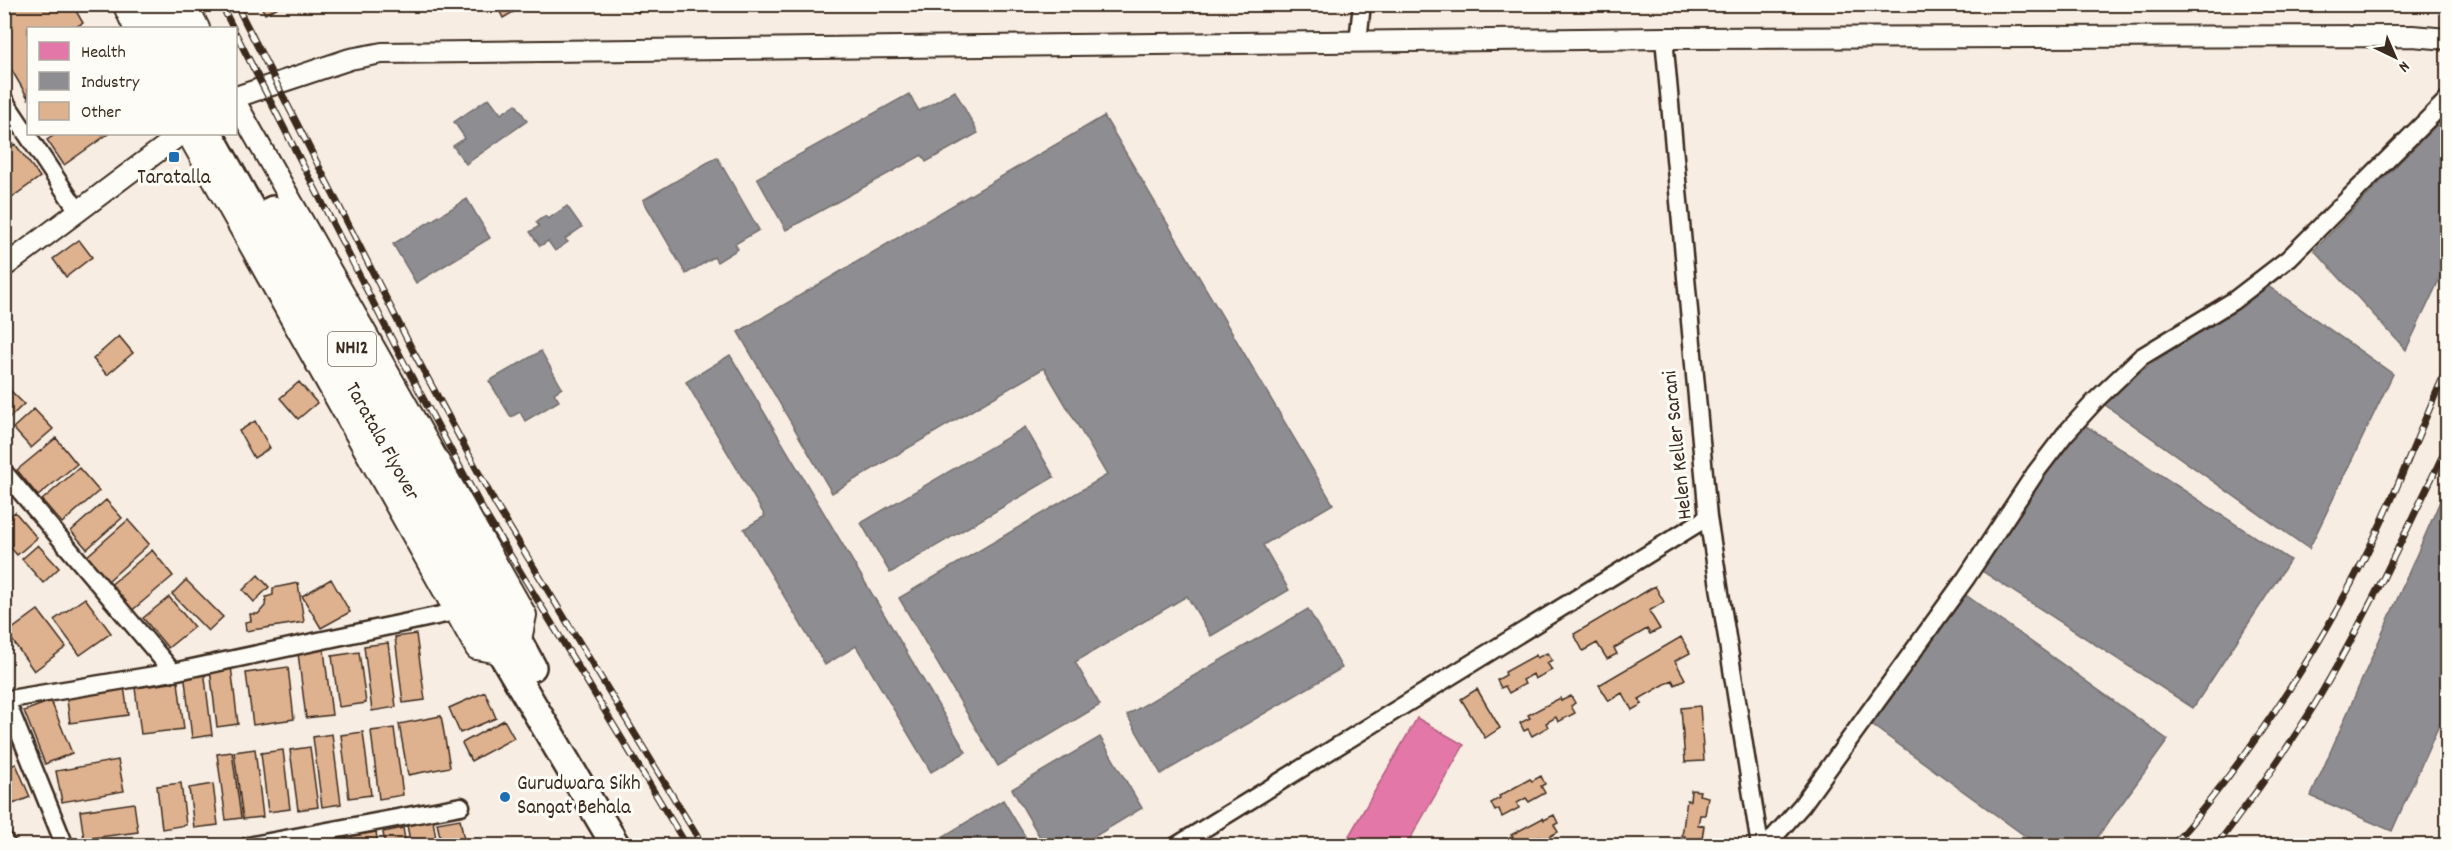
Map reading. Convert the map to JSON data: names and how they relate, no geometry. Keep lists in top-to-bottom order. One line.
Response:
{"streets":{"highway":["NH12","Taratala Flyover"],"street":["Helen Keller Sarani"]},"crossings":[["NH12","Taratala Flyover"]],"places":{"transit":["Taratalla"],"other":["Gurudwara Sikh Sangat Behala"]},"legend":["Health","Industry","Other"],"north":"bottom right"}
